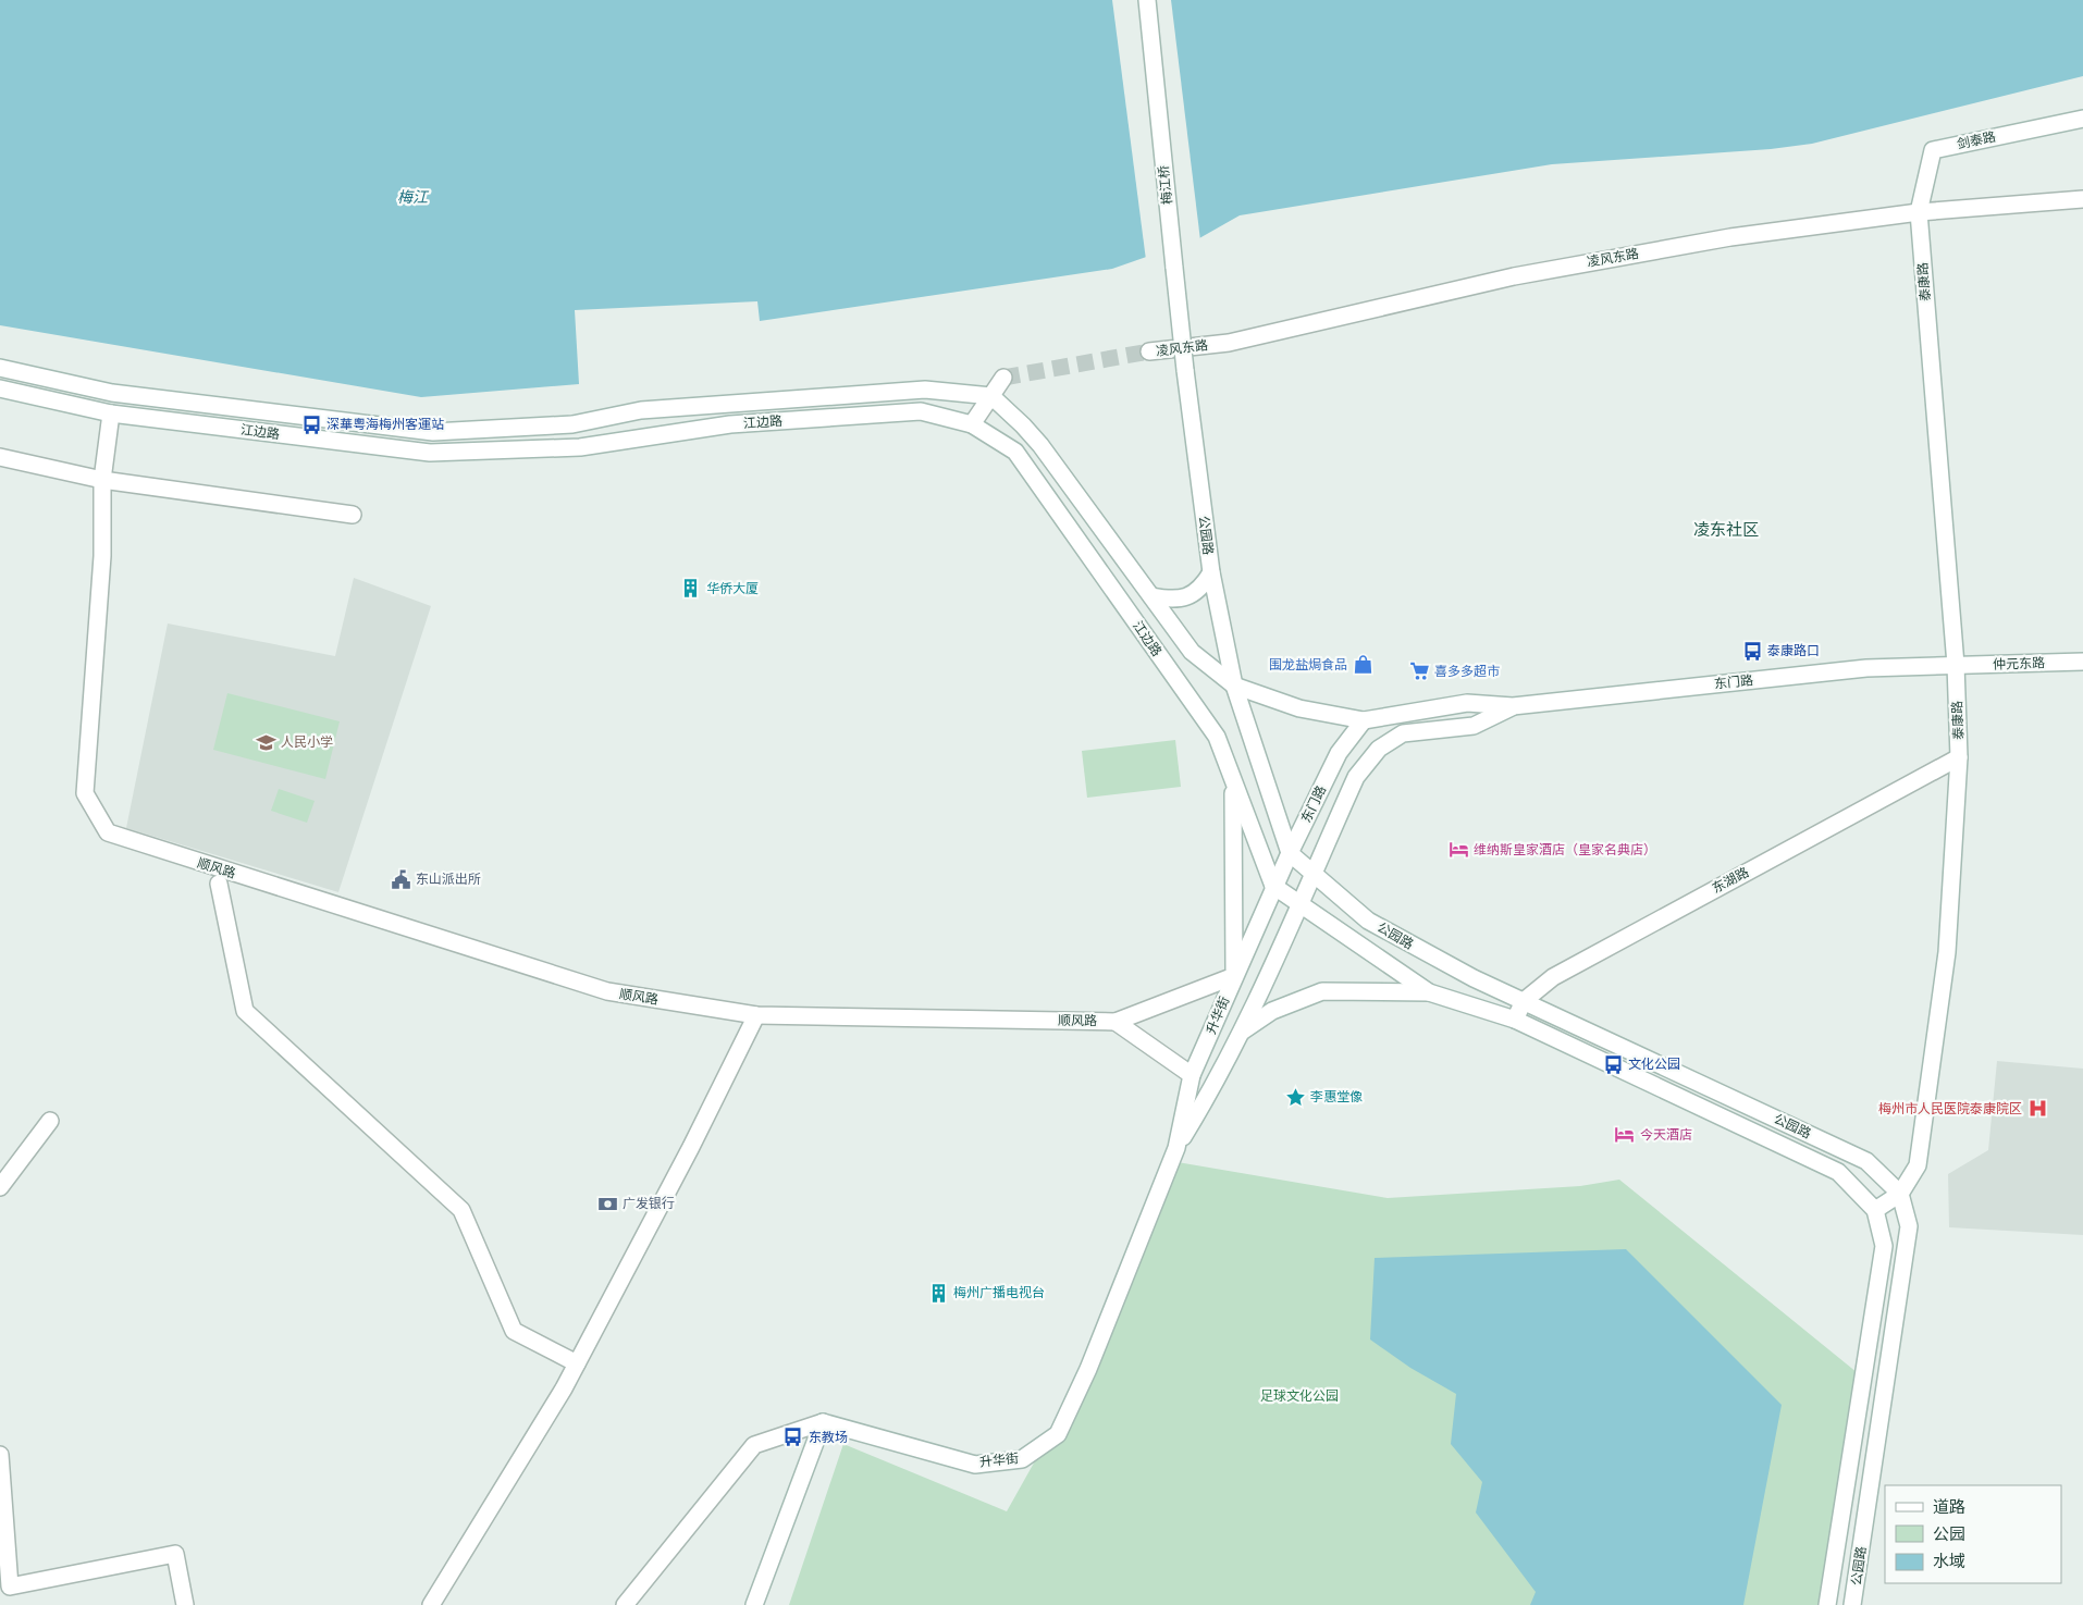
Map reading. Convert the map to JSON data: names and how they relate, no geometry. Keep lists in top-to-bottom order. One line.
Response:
{"streets":{"street":["剑泰路","梅江桥","凌风东路","泰康路","江边路","公园路","仲元东路","东门路","顺风路","东湖路","升华街"]},"crossings":[["剑泰路","凌风东路"],["剑泰路","泰康路"],["梅江桥","公园路"],["凌风东路","泰康路"],["泰康路","公园路"],["泰康路","仲元东路"],["泰康路","东门路"],["泰康路","东湖路"],["江边路","公园路"],["江边路","东门路"],["江边路","顺风路"],["江边路","升华街"],["公园路","东门路"],["公园路","东湖路"],["公园路","升华街"],["仲元东路","东门路"],["东门路","升华街"],["顺风路","升华街"]],"districts":["凌东社区"],"water":["梅江"],"parks":["足球文化公园"],"places":{"bus stop":["深華粵海梅州客運站","泰康路口","文化公园","东教场"],"building":["华侨大厦","梅州广播电视台"],"shop":["围龙盐焗食品"],"supermarket":["喜多多超市"],"school or university":["人民小学"],"hotel":["维纳斯皇家酒店（皇家名典店）","今天酒店"],"public building":["东山派出所"],"place":["李惠堂像"],"hospital":["梅州市人民医院泰康院区"],"bank":["广发银行"]},"legend":["道路","公园","水域"]}
